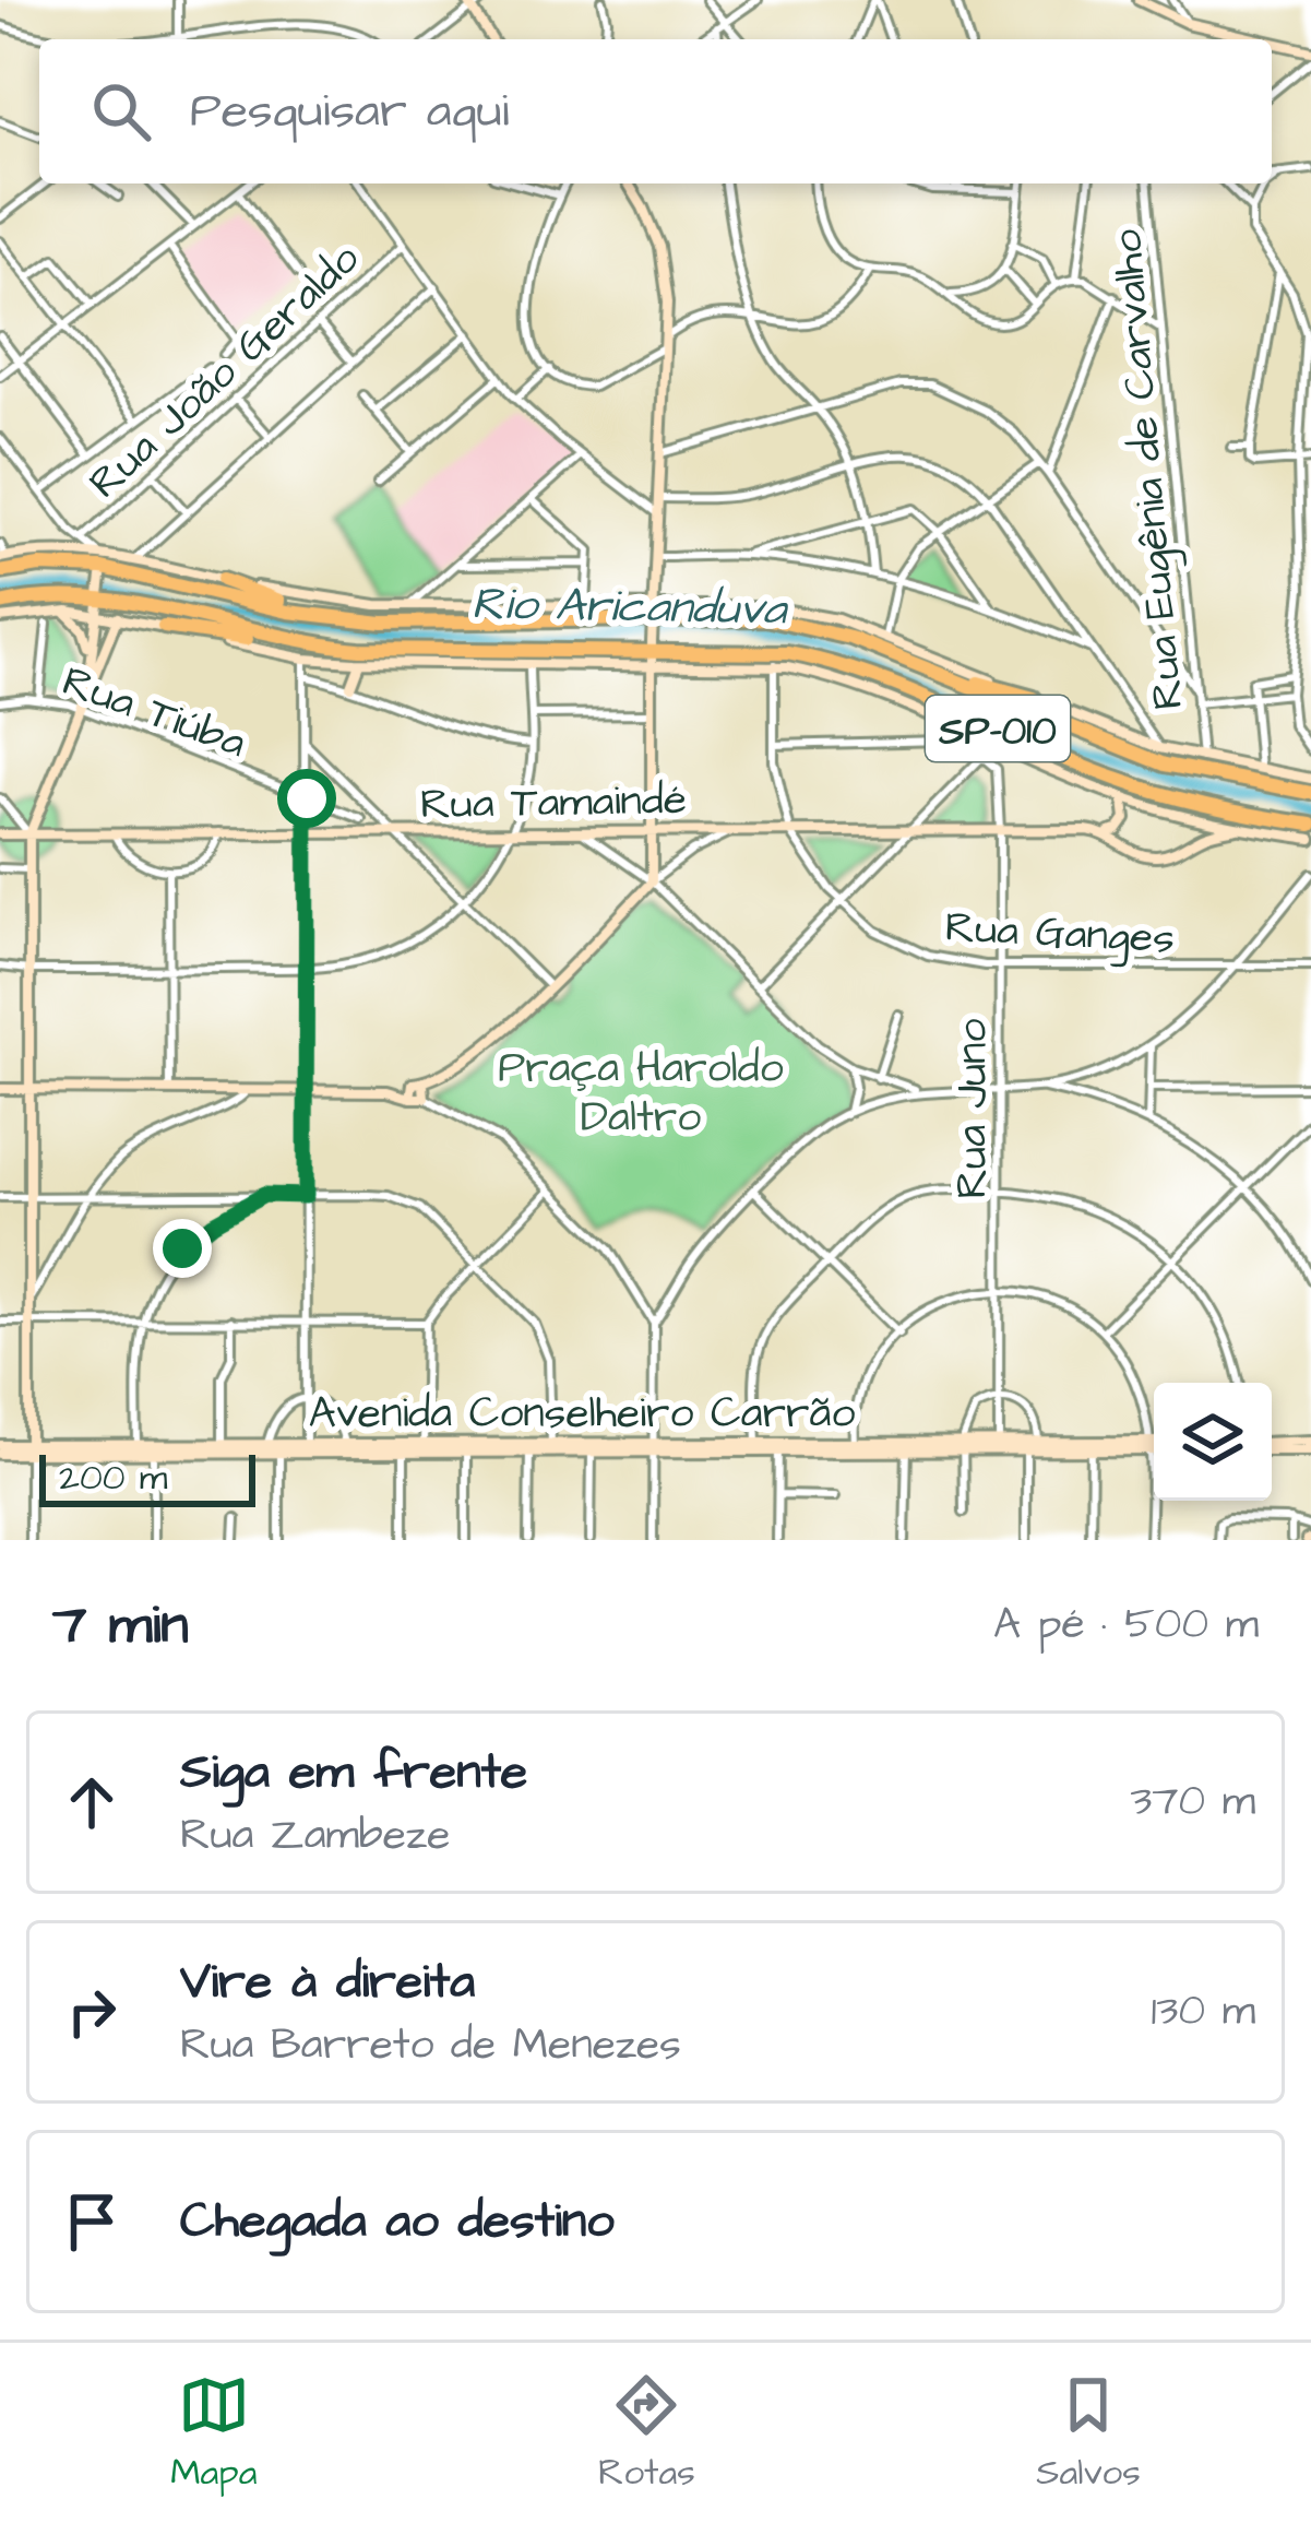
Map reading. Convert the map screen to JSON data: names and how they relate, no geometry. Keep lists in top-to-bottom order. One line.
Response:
{"streets":{"highway":["SP-010"],"main road":["Rua Tamaindé","Avenida Conselheiro Carrão"],"street":["Rua João Geraldo","Rua Eugênia de Carvalho","Rua Tiúba","Rua Ganges","Rua Juno"]},"crossings":[["Rua Tamaindé","Rua Ganges"],["Rua Tamaindé","Rua Juno"],["Rua Ganges","Rua Juno"],["Rua Juno","Avenida Conselheiro Carrão"]],"water":["Rio Aricanduva"],"parks":["Praça Haroldo Daltro"],"scale_bar":"200 m","page":{"search":"Pesquisar aqui","scale":"200 m","heading":["7 min","A pé · 500 m"],"list":[["Siga em frente","Rua Zambeze","370 m"],["Vire à direita","Rua Barreto de Menezes","130 m"],"Chegada ao destino"],"nav":["Mapa","Rotas","Salvos"]}}
